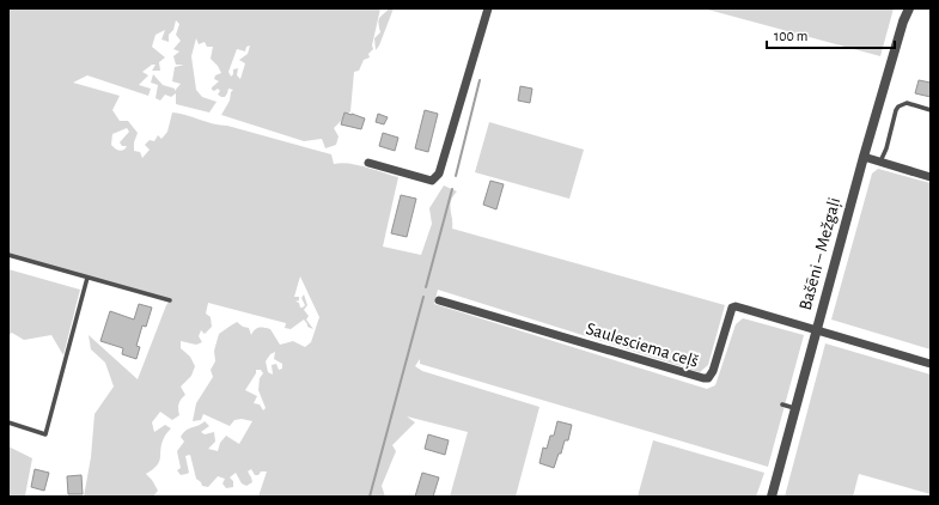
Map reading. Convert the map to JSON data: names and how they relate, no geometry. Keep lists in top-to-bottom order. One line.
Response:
{"streets":{"street":["Bašēni – Mežgaļi","Saulesciema ceļš"]},"crossings":[["Bašēni – Mežgaļi","Saulesciema ceļš"]],"scale_bar":"100 m"}
